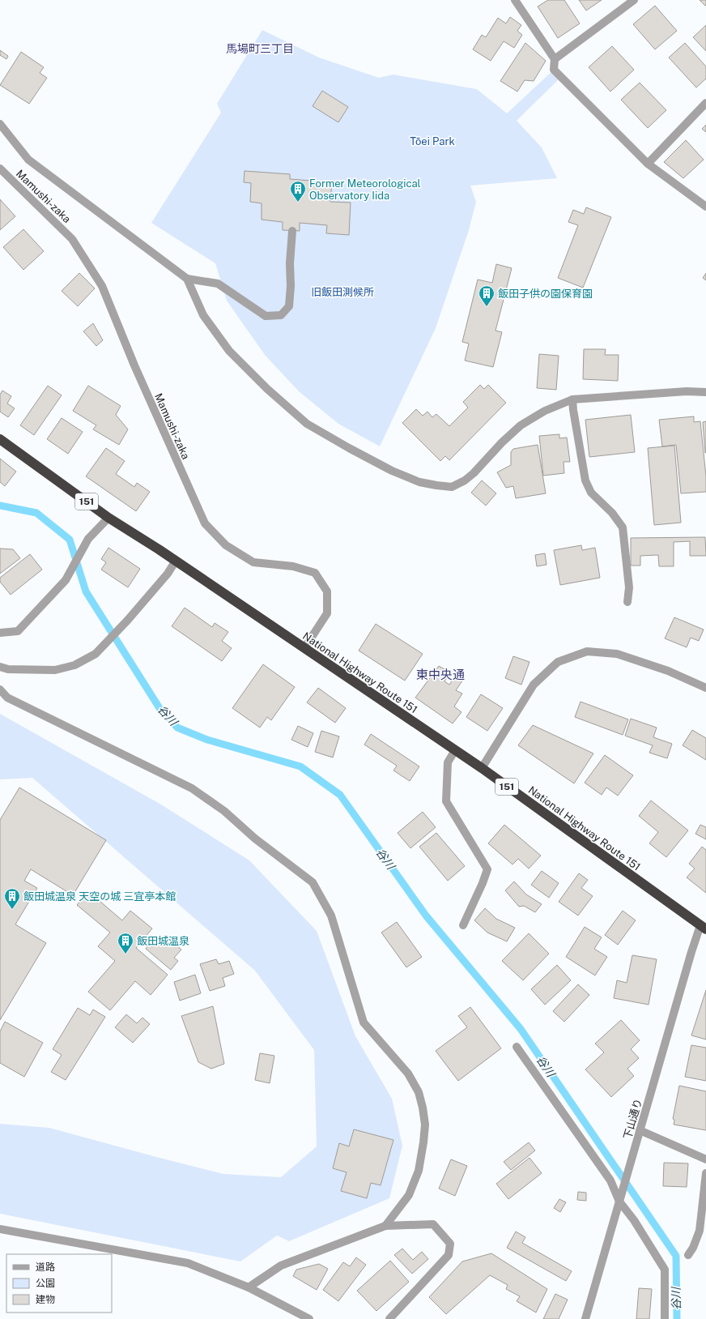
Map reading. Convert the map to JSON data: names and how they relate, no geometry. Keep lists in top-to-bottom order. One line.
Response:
{"streets":{"highway":["151","National Highway Route 151"],"street":["Mamushi-zaka","下山通り"]},"crossings":[["Mamushi-zaka","National Highway Route 151"],["National Highway Route 151","下山通り"]],"districts":["馬場町三丁目","東中央通"],"water":["谷川"],"parks":["Tōei Park","旧飯田測候所"],"places":{"building":["Former Meteorological Observatory Iida","飯田子供の園保育園","飯田城温泉 天空の城 三宜亭本館","飯田城温泉"]},"legend":["道路","公園","建物"]}
